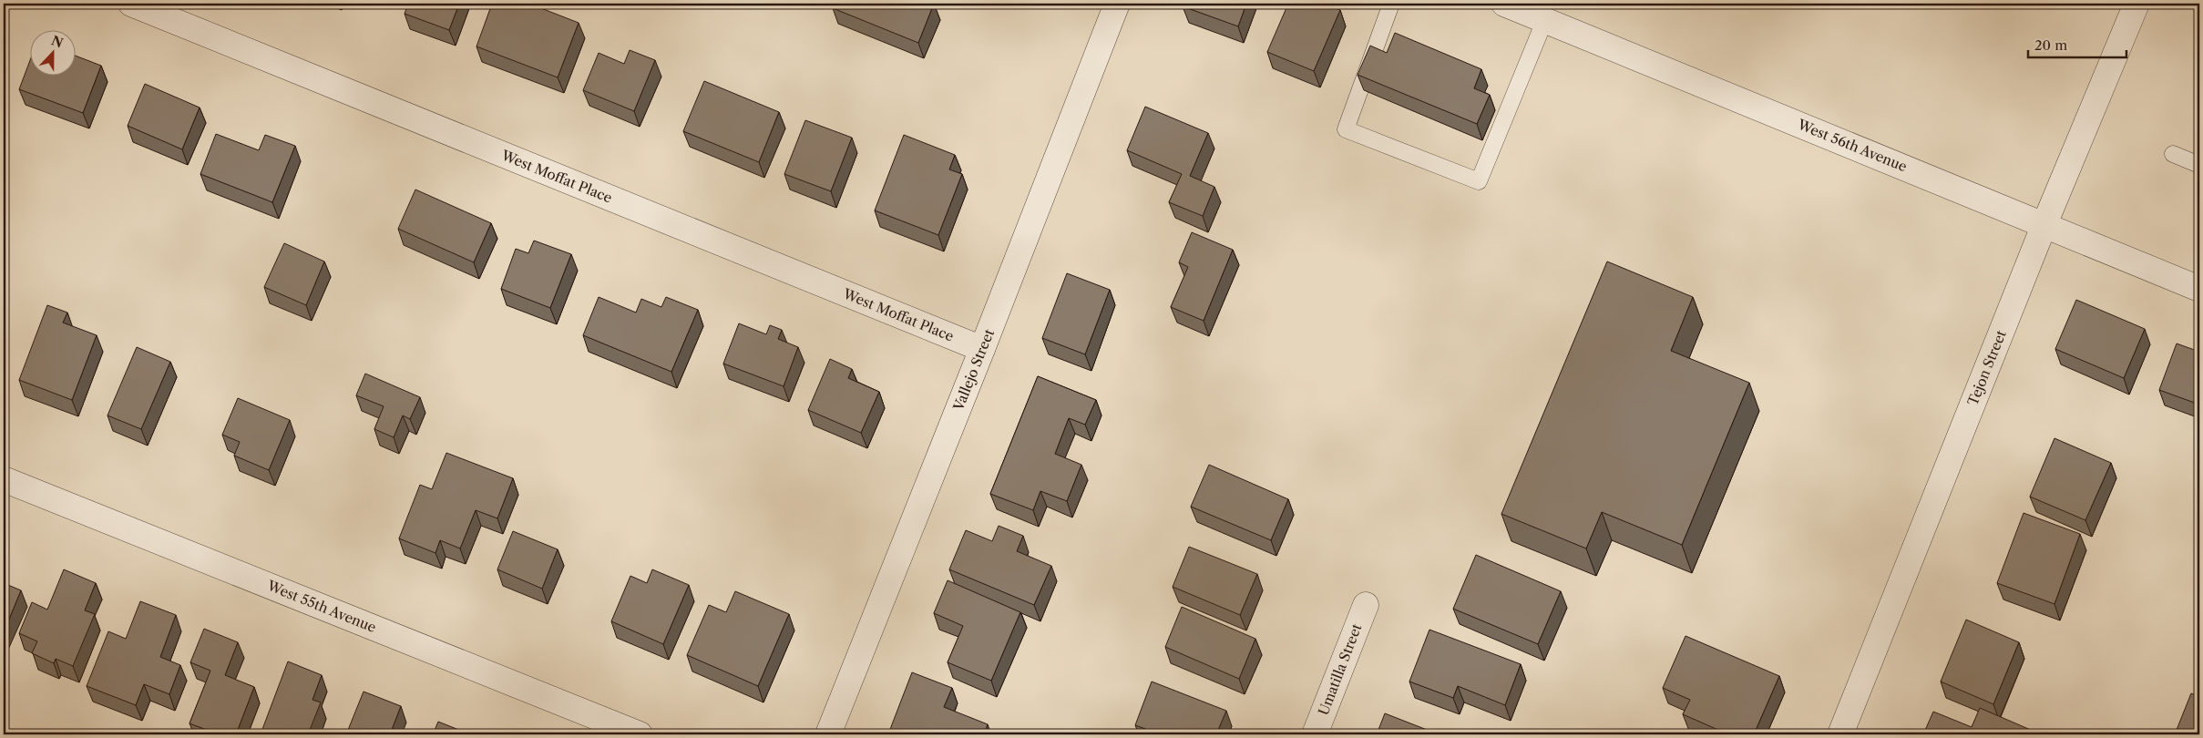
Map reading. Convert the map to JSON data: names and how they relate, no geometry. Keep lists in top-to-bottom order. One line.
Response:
{"streets":{"street":["West 56th Avenue","West Moffat Place","Tejon Street","Vallejo Street","West 55th Avenue","Umatilla Street"]},"crossings":[["West 56th Avenue","Tejon Street"],["West Moffat Place","Vallejo Street"]],"scale_bar":"20 m","north":"top"}
